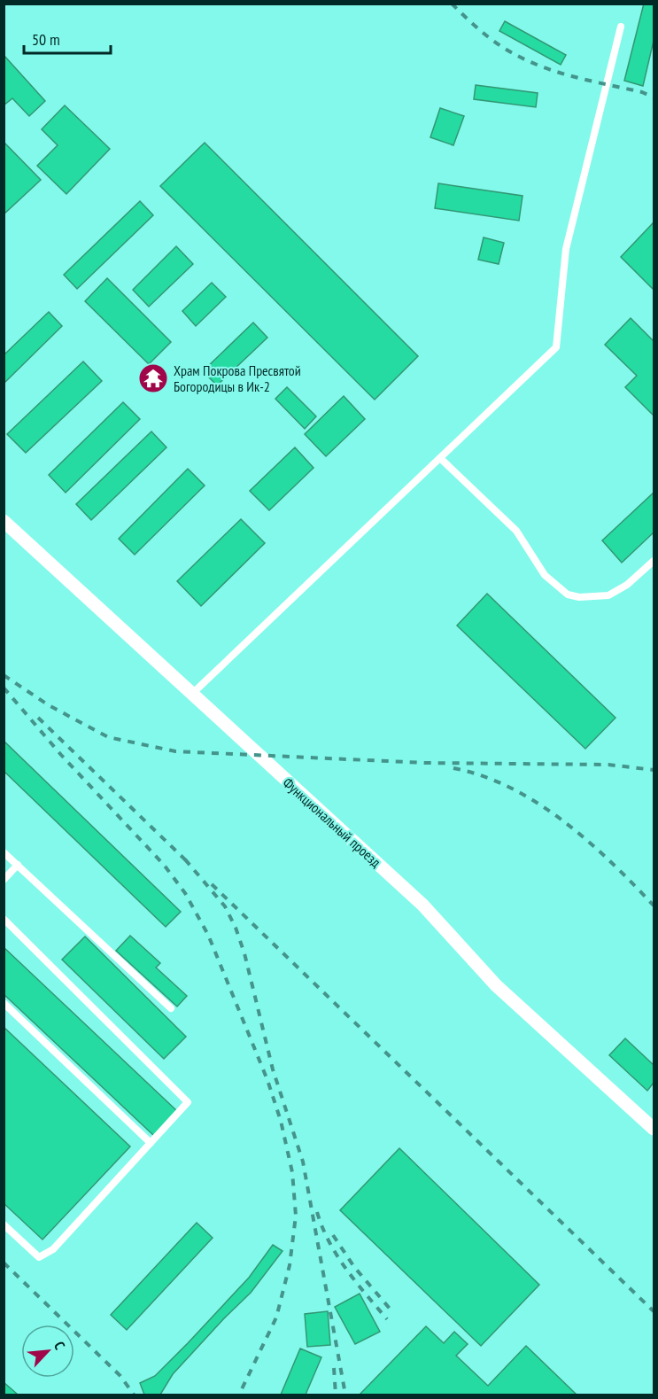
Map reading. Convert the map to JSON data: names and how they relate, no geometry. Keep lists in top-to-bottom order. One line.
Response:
{"streets":{"street":["Функциональный проезд"]},"places":{"temple":["Храм Покрова Пресвятой Богородицы в Ик-2"]},"scale_bar":"50 m","north":"top right"}
